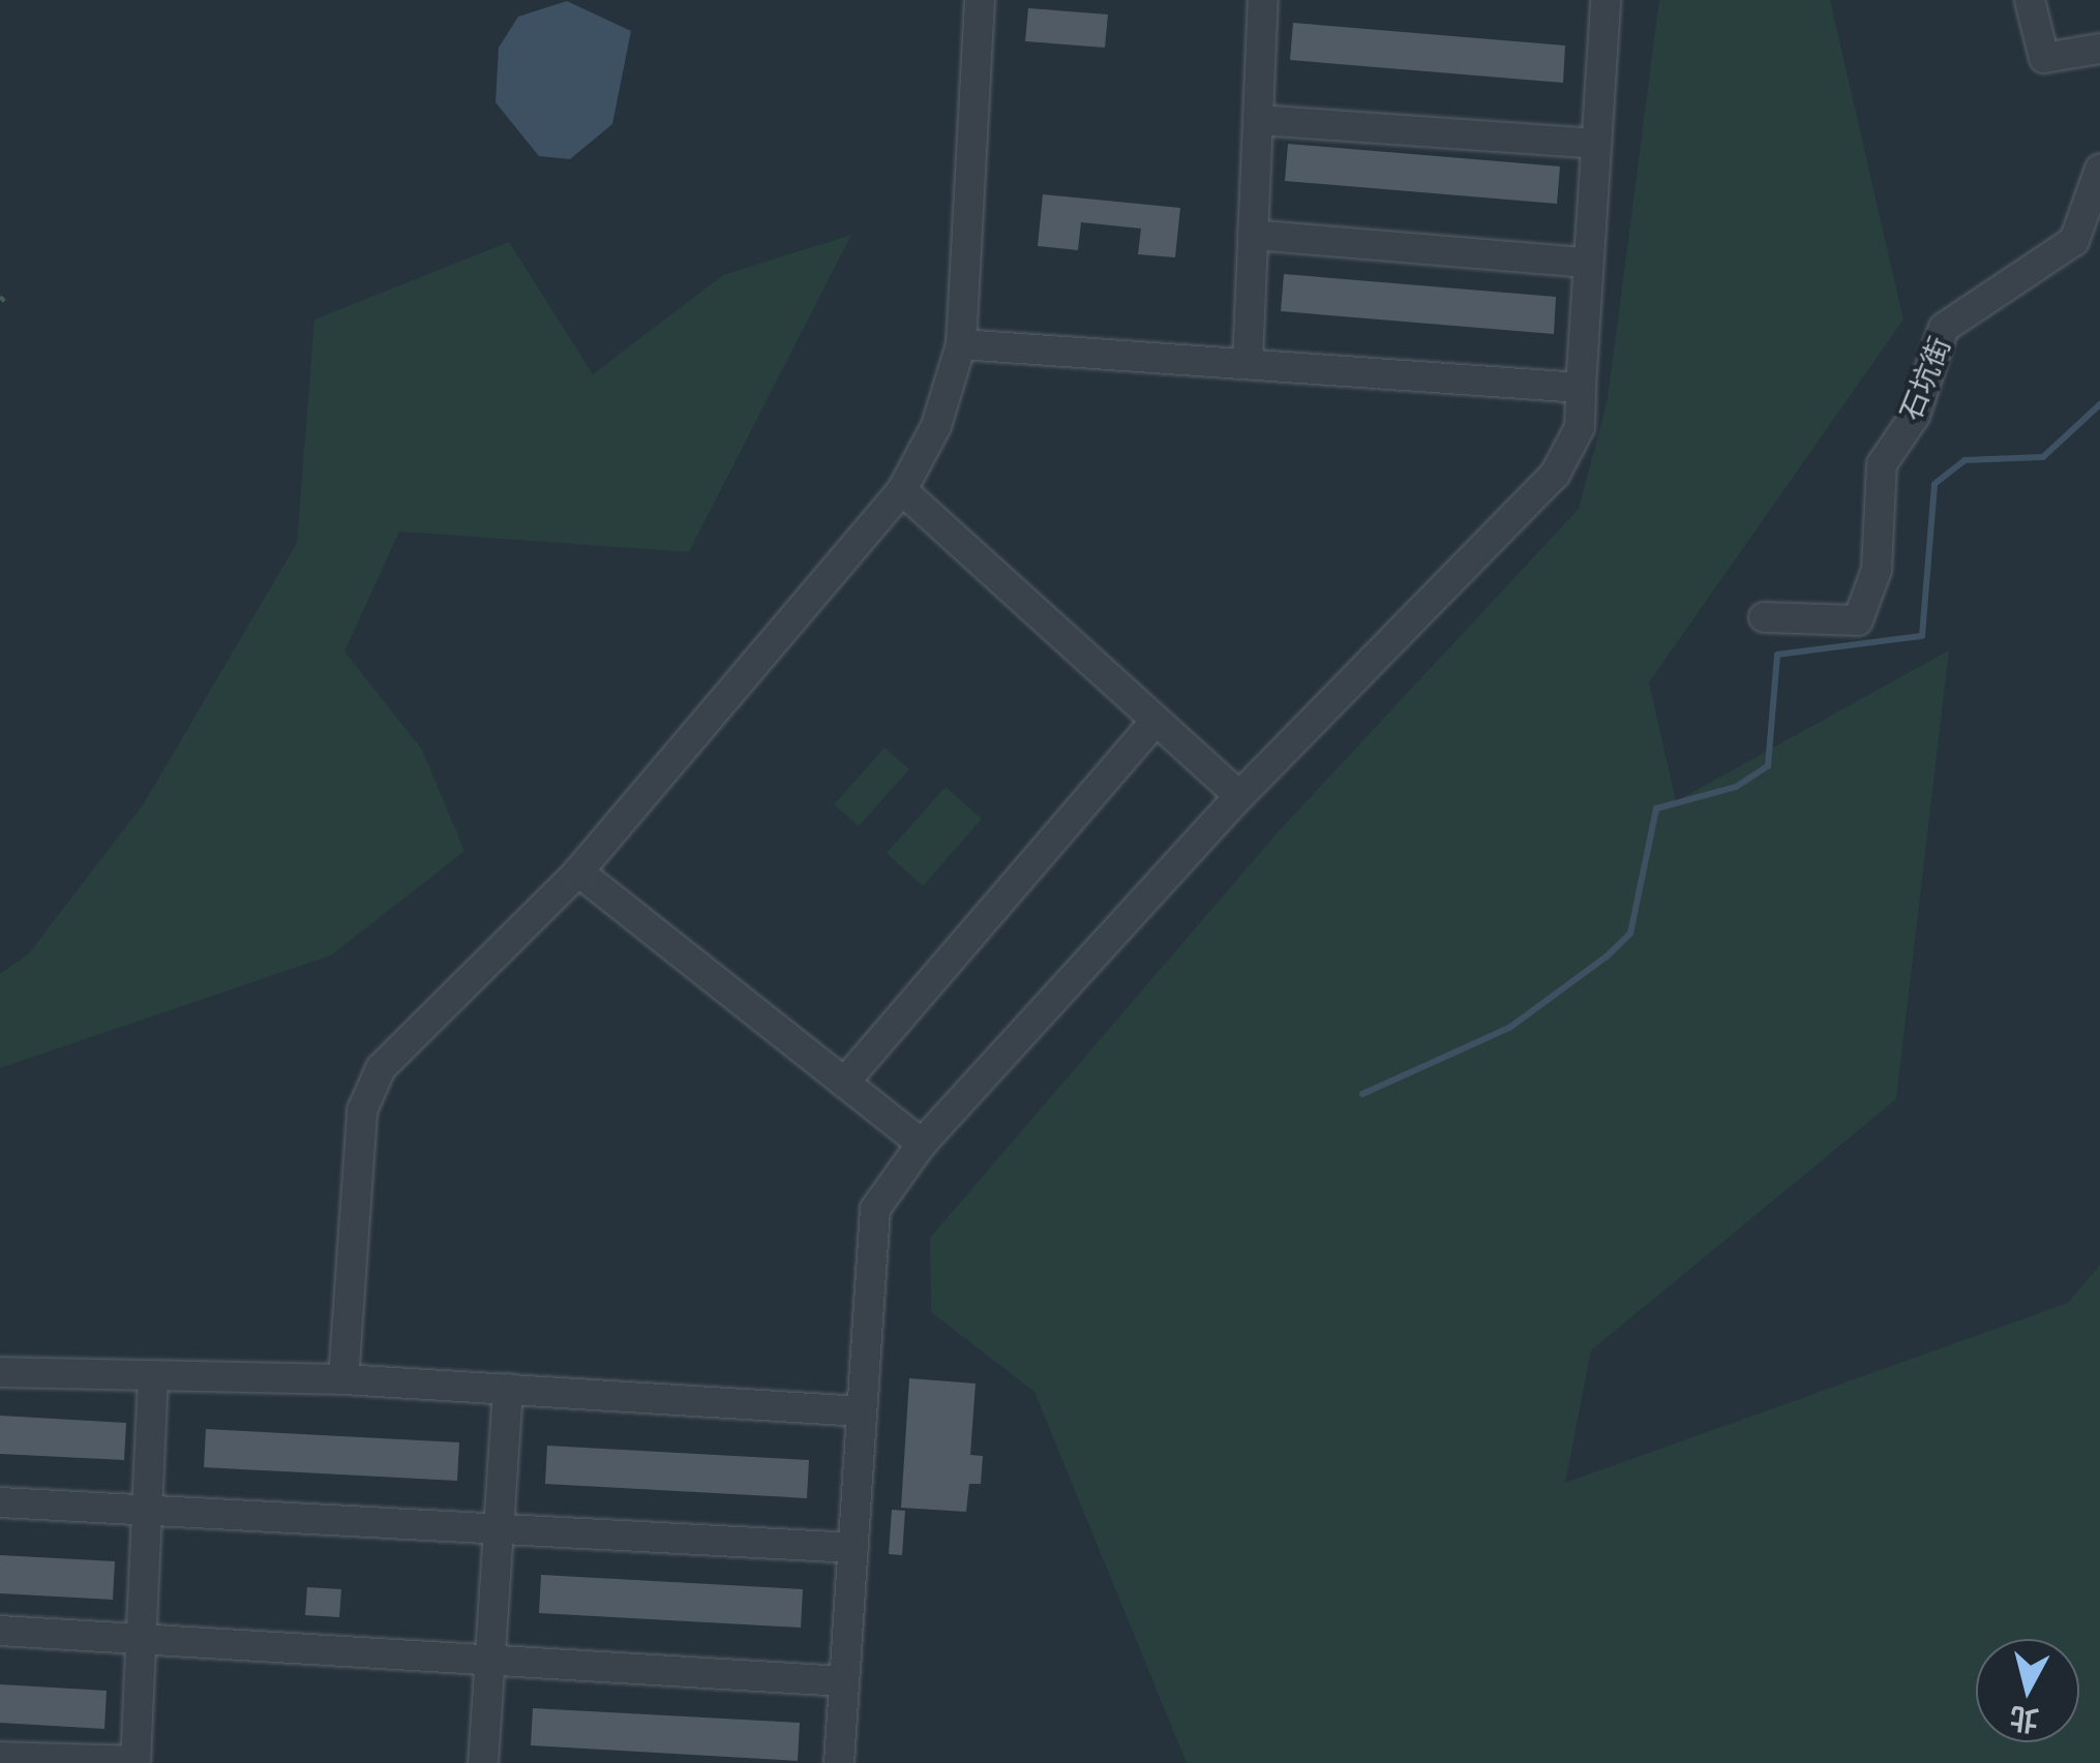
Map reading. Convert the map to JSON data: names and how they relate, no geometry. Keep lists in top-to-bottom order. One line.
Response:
{"streets":{"street":["石坑街"]},"north":"bottom"}
